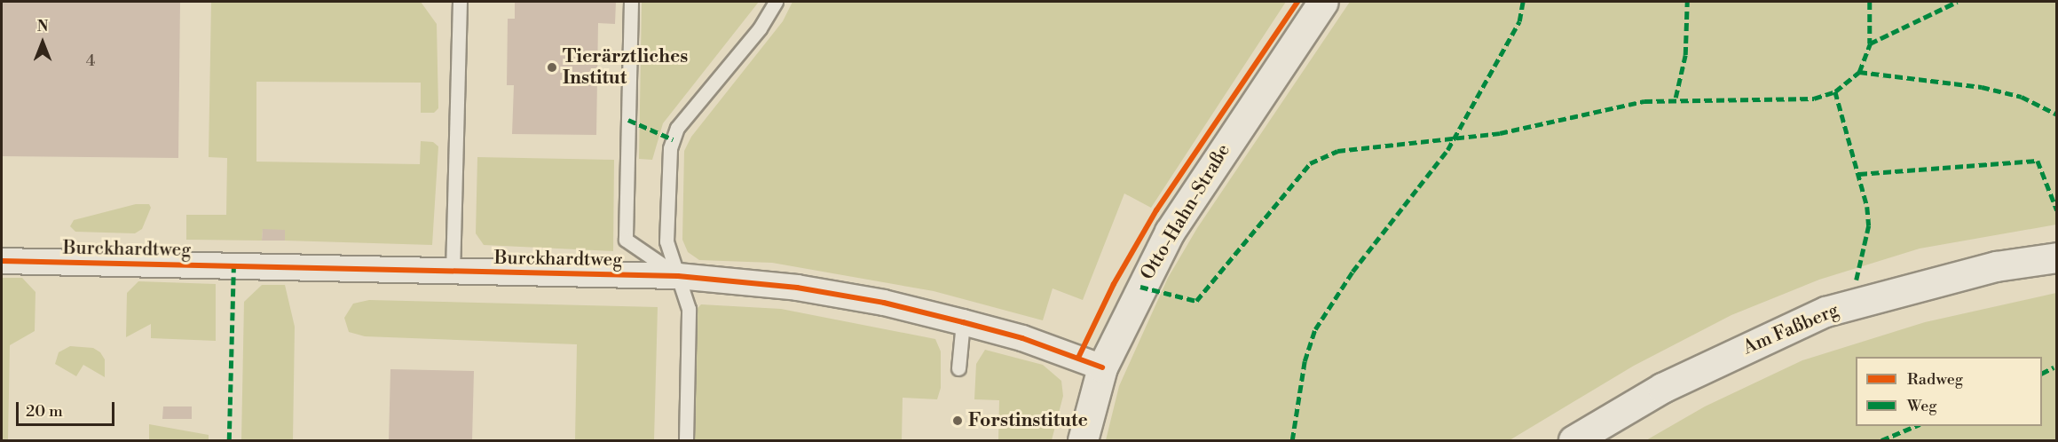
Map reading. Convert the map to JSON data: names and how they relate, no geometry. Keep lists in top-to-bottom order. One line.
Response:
{"streets":{"street":["Otto-Hahn-Straße","Burckhardtweg","Am Faßberg"]},"crossings":[["Otto-Hahn-Straße","Burckhardtweg"]],"places":["Tierärztliches Institut","Forstinstitute"],"house_numbers":["4"],"legend":["Radweg","Weg"],"scale_bar":"20 m","north":"top"}
